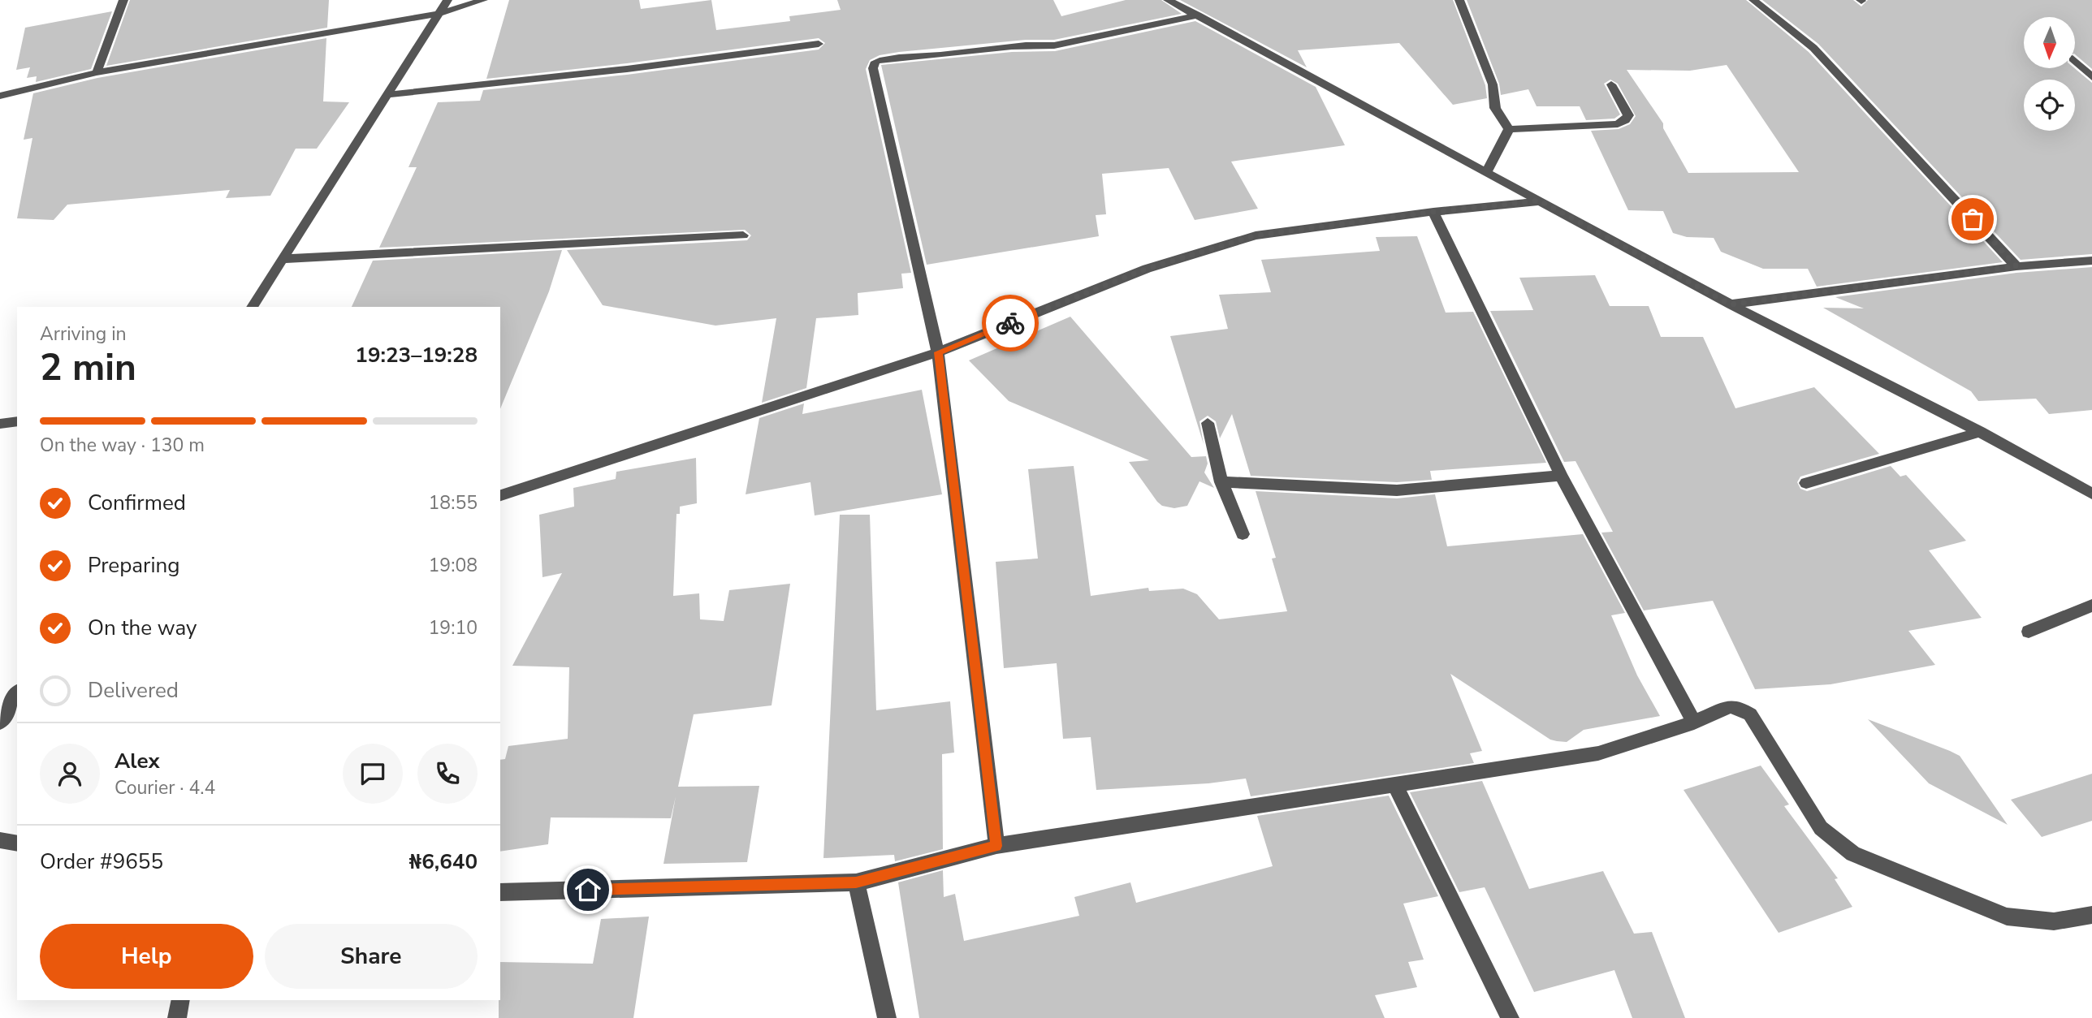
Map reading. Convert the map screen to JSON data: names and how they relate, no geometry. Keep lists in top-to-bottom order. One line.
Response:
{"north":"bottom","page":{"heading":["2 min","Arriving in","19:23–19:28"],"panel":["Alex","Courier · 4.4","Order #9655","₦6,640"],"bar":"On the way · 130 m","list":[["Confirmed","18:55"],["Preparing","19:08"],["On the way","19:10"],"Delivered"],"buttons":["Help","Share"]}}
